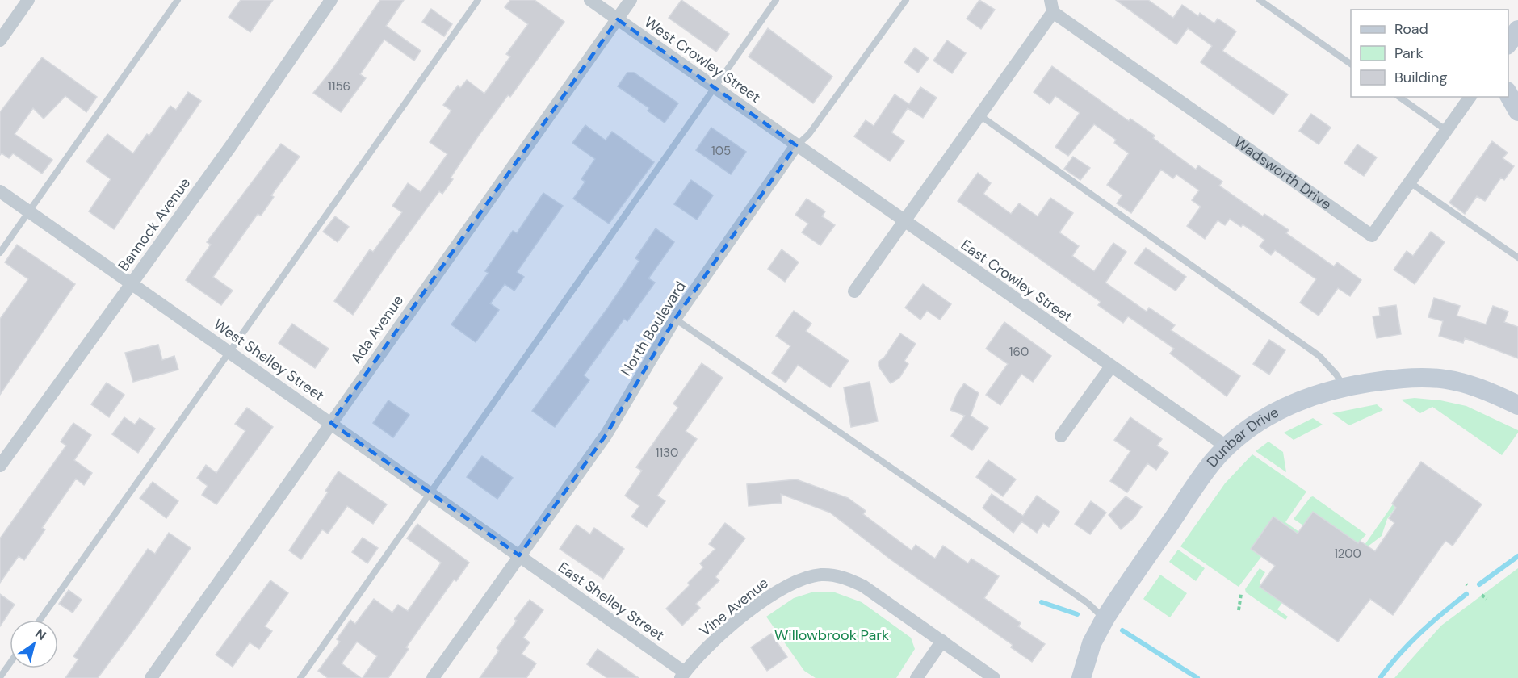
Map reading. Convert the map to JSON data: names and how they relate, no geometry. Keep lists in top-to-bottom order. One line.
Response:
{"streets":{"street":["West Crowley Street","Wadsworth Drive","Bannock Avenue","East Crowley Street","North Boulevard","Ada Avenue","West Shelley Street","Dunbar Drive","East Shelley Street","Vine Avenue"]},"crossings":[["West Crowley Street","East Crowley Street"],["West Crowley Street","North Boulevard"],["West Crowley Street","Ada Avenue"],["Wadsworth Drive","East Crowley Street"],["Bannock Avenue","West Shelley Street"],["East Crowley Street","North Boulevard"],["East Crowley Street","Dunbar Drive"],["North Boulevard","West Shelley Street"],["North Boulevard","East Shelley Street"],["Ada Avenue","West Shelley Street"],["West Shelley Street","East Shelley Street"],["East Shelley Street","Vine Avenue"]],"parks":["Willowbrook Park"],"house_numbers":["1156","105","160","1130","1200"],"legend":["Road","Park","Building"],"north":"top right"}
